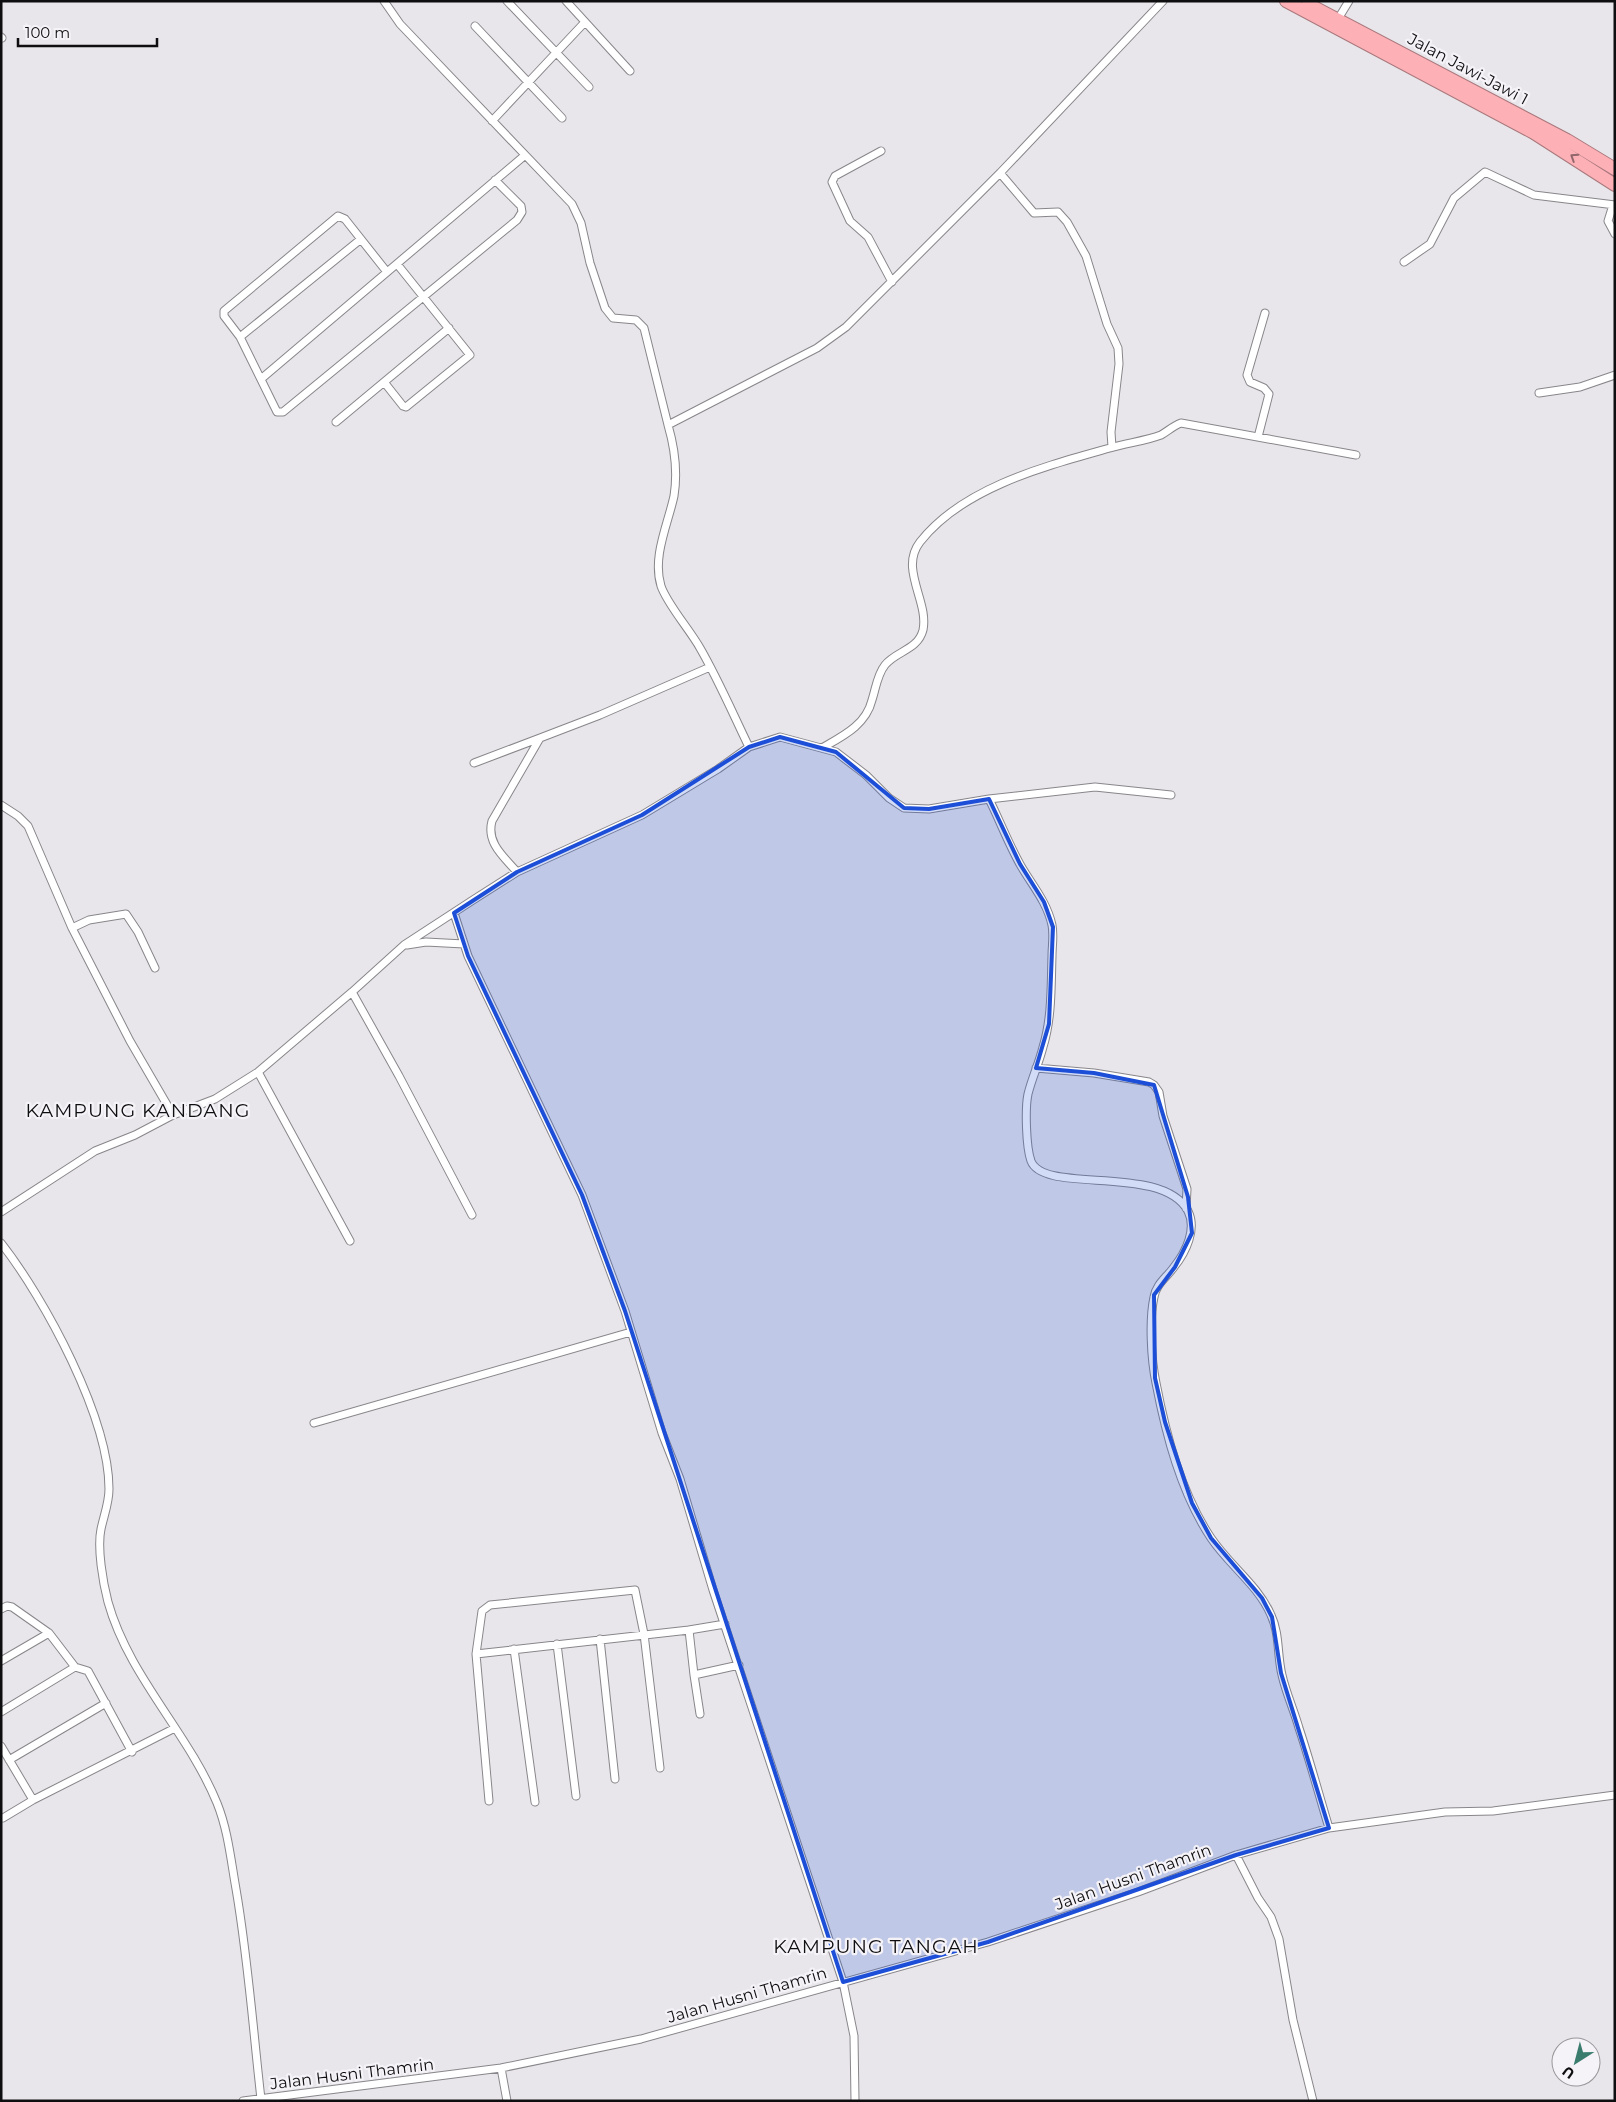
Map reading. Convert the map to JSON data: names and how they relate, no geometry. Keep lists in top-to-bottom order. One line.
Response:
{"streets":{"highway":["Jalan Jawi-Jawi 1"],"street":["Jalan Husni Thamrin"]},"districts":["KAMPUNG KANDANG","KAMPUNG TANGAH"],"scale_bar":"100 m","north":"bottom left"}
